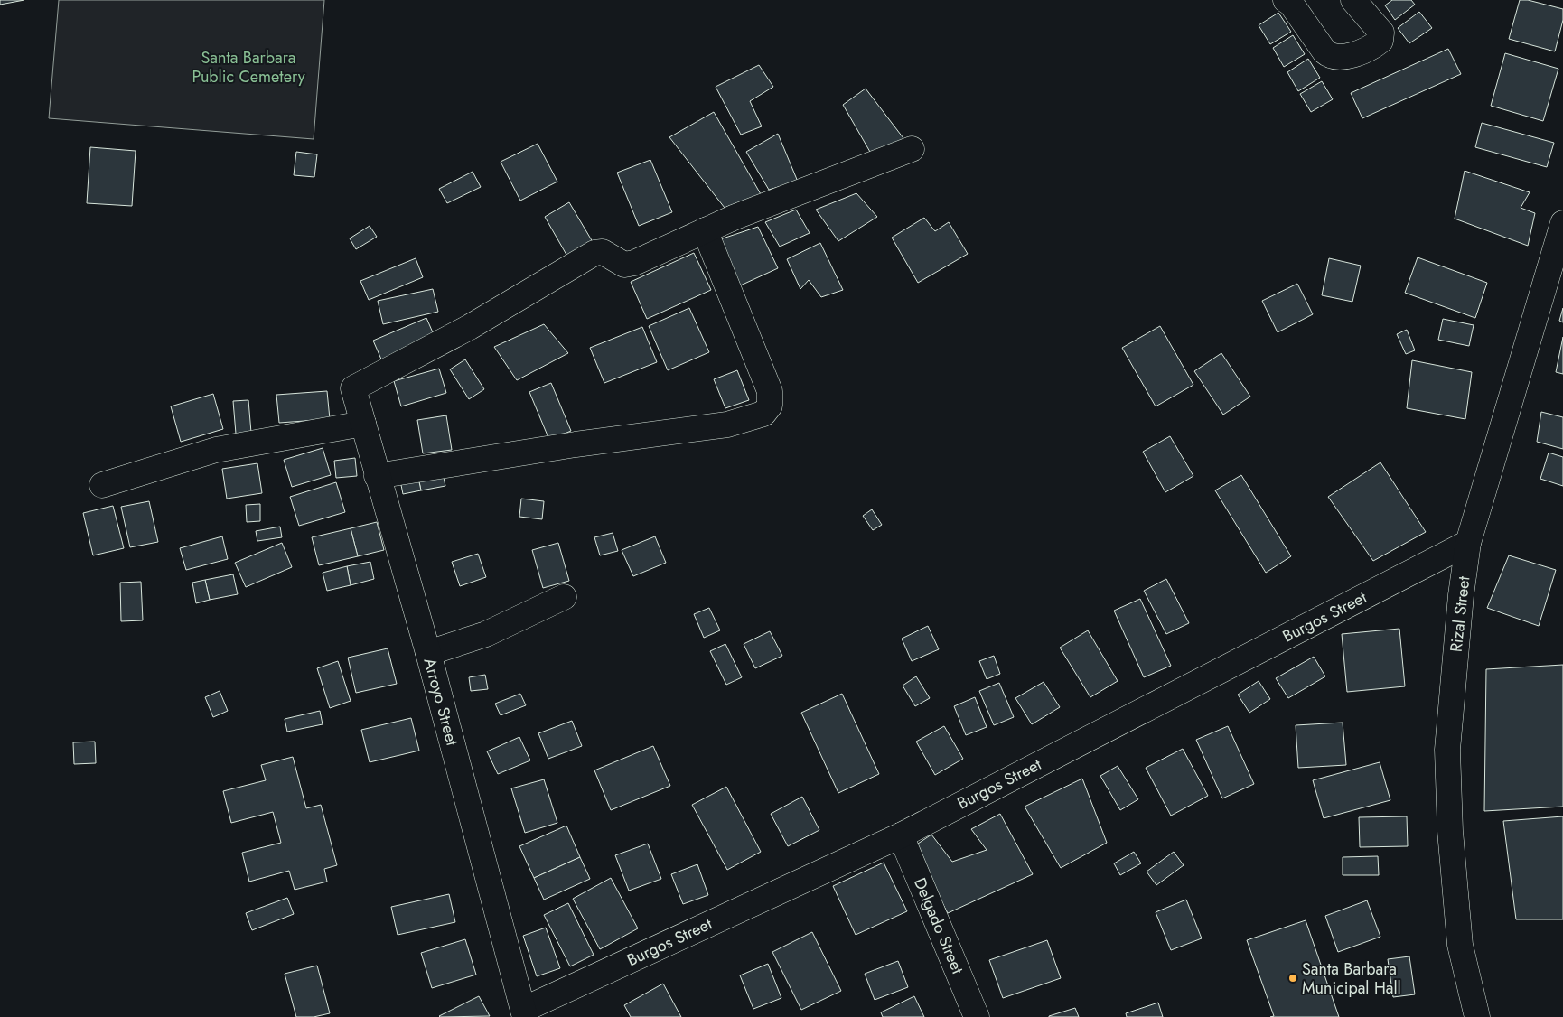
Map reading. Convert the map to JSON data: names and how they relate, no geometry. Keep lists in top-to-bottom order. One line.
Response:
{"streets":{"street":["Rizal Street","Burgos Street","Arroyo Street","Delgado Street"]},"crossings":[["Rizal Street","Burgos Street"],["Burgos Street","Arroyo Street"],["Burgos Street","Delgado Street"]],"parks":["Santa Barbara Public Cemetery"],"places":["Santa Barbara Municipal Hall"]}
